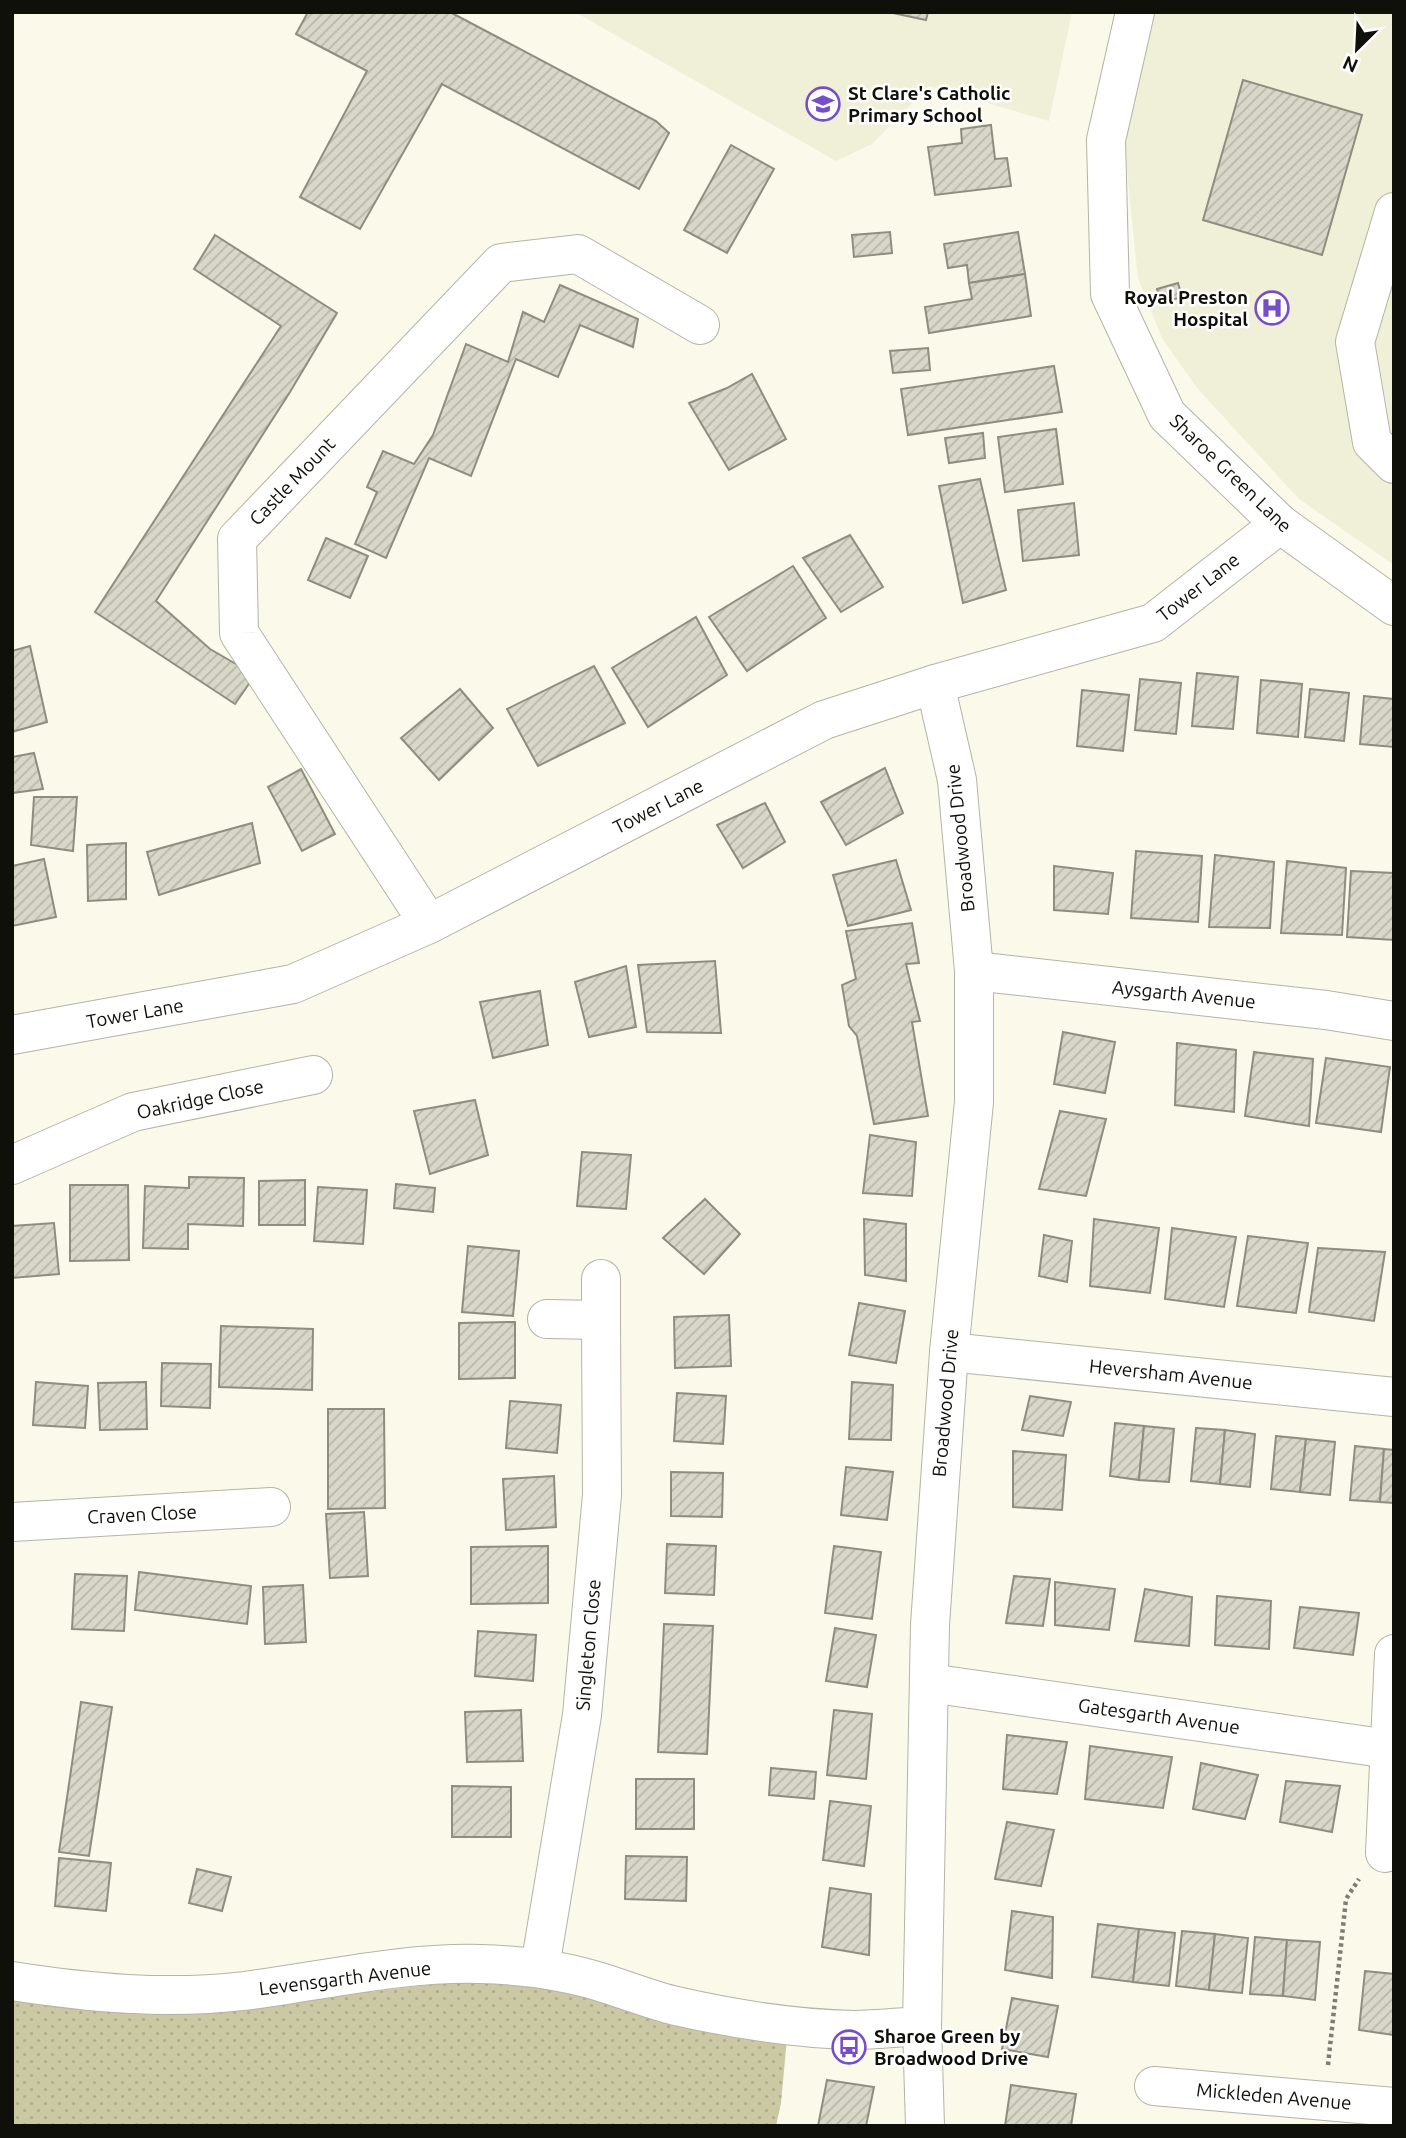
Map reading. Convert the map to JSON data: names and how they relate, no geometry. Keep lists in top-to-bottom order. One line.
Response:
{"streets":{"street":["Sharoe Green Lane","Castle Mount","Tower Lane","Broadwood Drive","Aysgarth Avenue","Oakridge Close","Heversham Avenue","Craven Close","Singleton Close","Gatesgarth Avenue","Levensgarth Avenue","Mickleden Avenue"]},"crossings":[["Sharoe Green Lane","Tower Lane"],["Castle Mount","Tower Lane"],["Tower Lane","Broadwood Drive"],["Broadwood Drive","Aysgarth Avenue"],["Broadwood Drive","Heversham Avenue"],["Broadwood Drive","Gatesgarth Avenue"],["Broadwood Drive","Levensgarth Avenue"],["Singleton Close","Levensgarth Avenue"]],"places":{"school or university":["St Clare's Catholic Primary School"],"hospital":["Royal Preston Hospital"],"bus stop":["Sharoe Green by Broadwood Drive"]},"north":"bottom left"}
